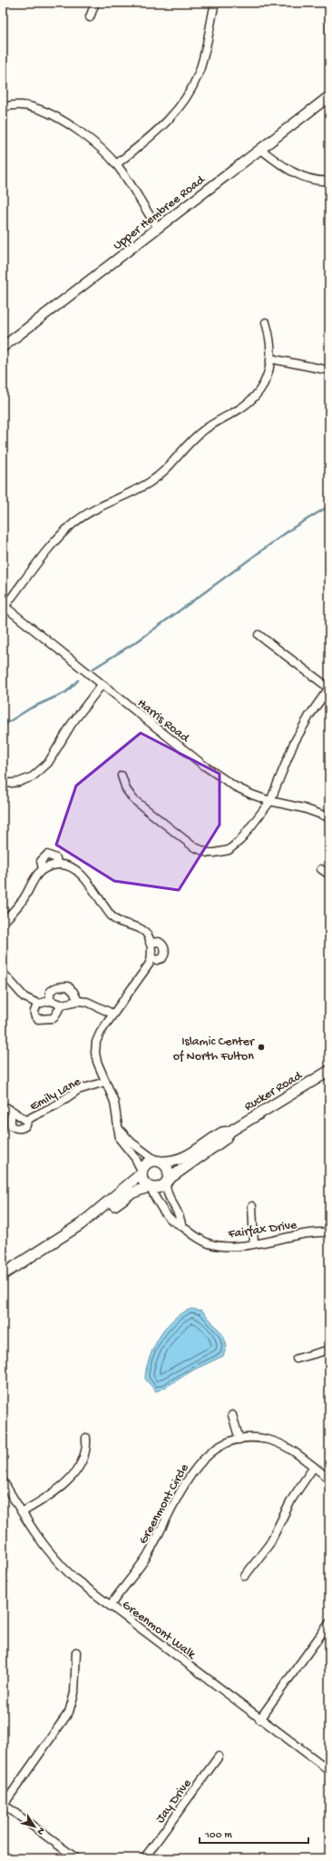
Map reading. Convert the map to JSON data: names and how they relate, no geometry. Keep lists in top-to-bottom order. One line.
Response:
{"streets":{"main road":["Rucker Road"],"street":["Upper Hembree Road","Harris Road","Emily Lane","Fairfax Drive","Greenmont Circle","Greenmont Walk","Jay Drive"]},"crossings":[["Rucker Road","Fairfax Drive"],["Greenmont Circle","Greenmont Walk"]],"places":["Islamic Center of North Fulton"],"scale_bar":"100 m","north":"bottom right"}
